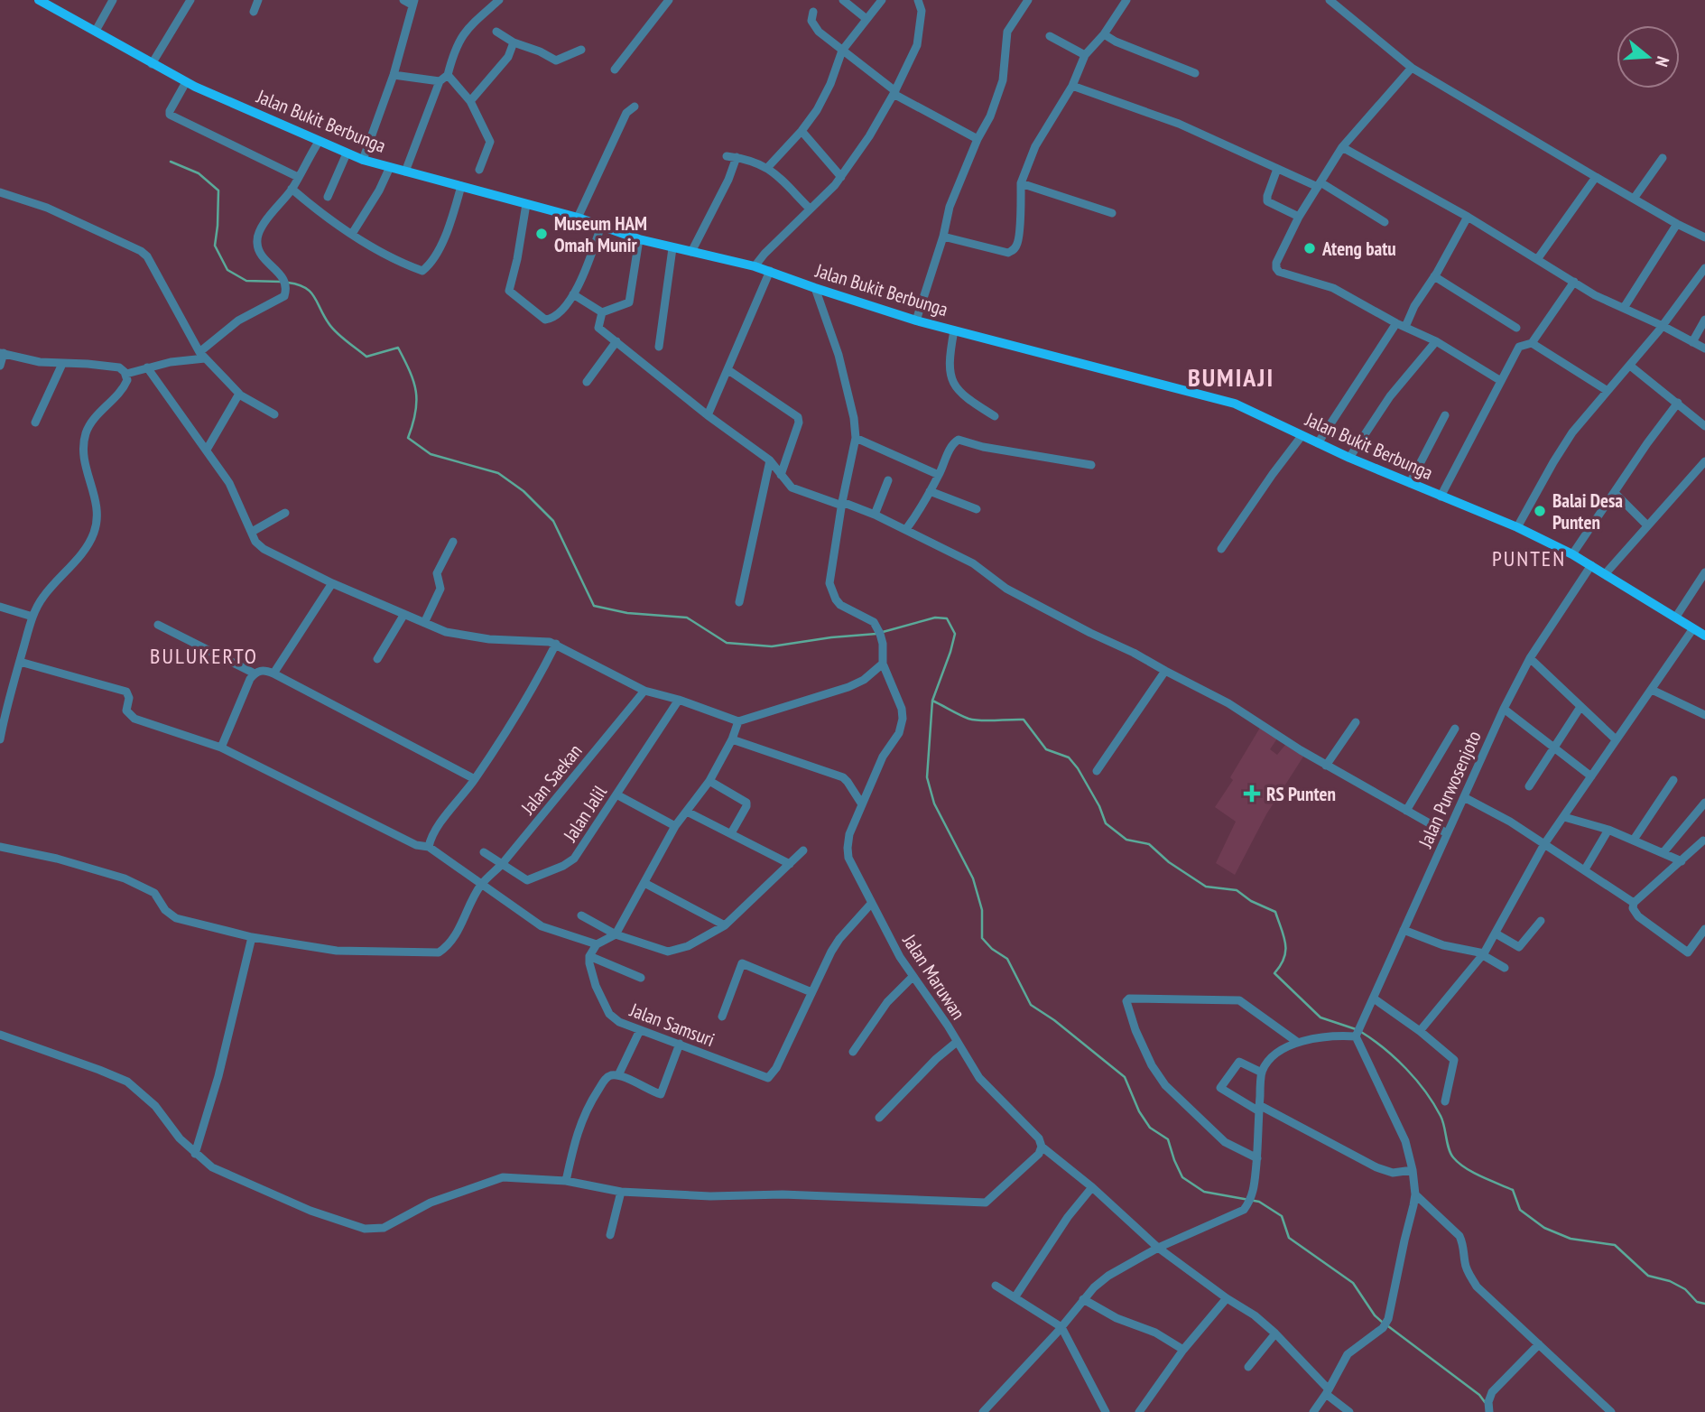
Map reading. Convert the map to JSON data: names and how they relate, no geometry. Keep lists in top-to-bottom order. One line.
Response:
{"streets":{"main road":["Jalan Bukit Berbunga"],"street":["Jalan Saekan","Jalan Purwosenjoto","Jalan Jalil","Jalan Maruwan","Jalan Samsuri"]},"crossings":[["Jalan Bukit Berbunga","Jalan Purwosenjoto"],["Jalan Saekan","Jalan Jalil"],["Jalan Maruwan","Jalan Samsuri"]],"districts":["BUMIAJI","PUNTEN","BULUKERTO"],"places":{"other":["Museum HAM Omah Munir","Ateng batu","Balai Desa Punten"],"health":["RS Punten"]},"north":"right"}
